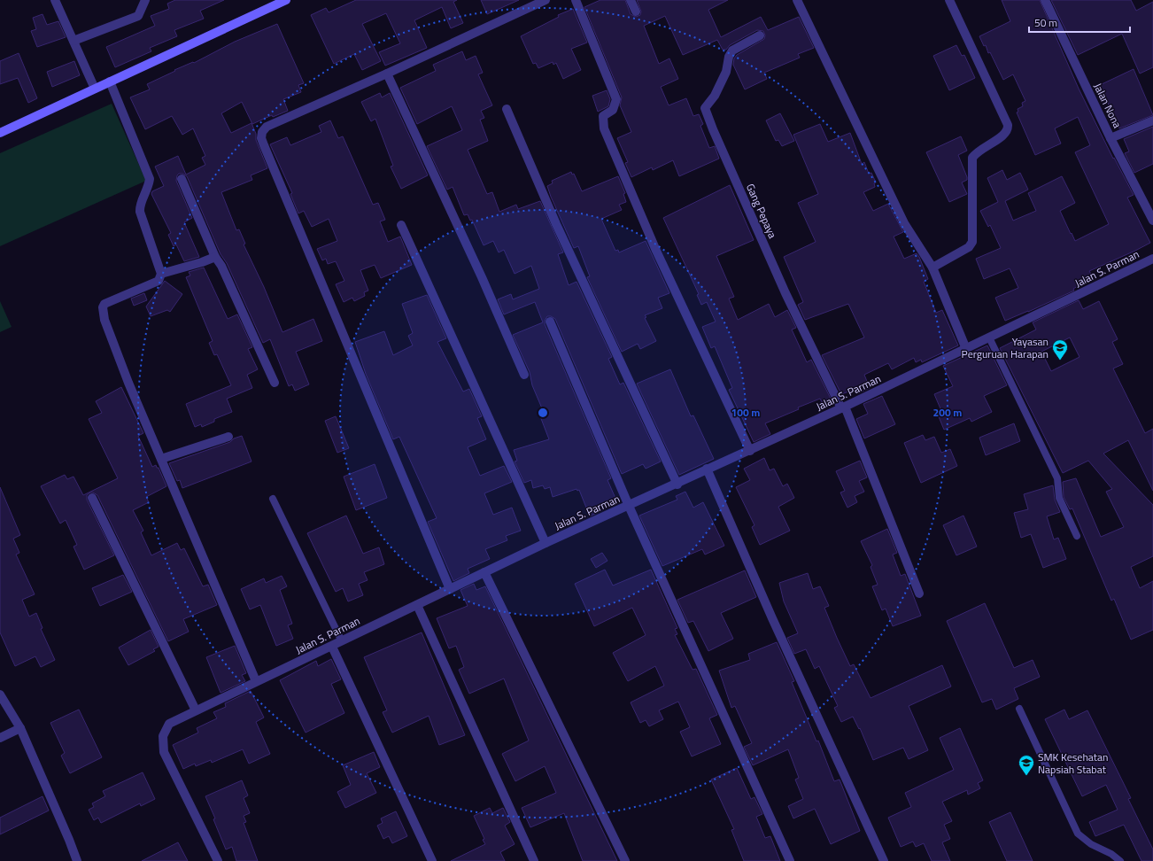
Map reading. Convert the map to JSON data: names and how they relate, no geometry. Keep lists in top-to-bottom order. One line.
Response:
{"streets":{"street":["Jalan Nona","Gang Pepaya","Jalan S. Parman"]},"crossings":[["Gang Pepaya","Jalan S. Parman"]],"places":{"school or university":["Yayasan Perguruan Harapan","SMK Kesehatan Napsiah Stabat"]},"scale_bar":"50 m","rings":["100 m","200 m"]}
